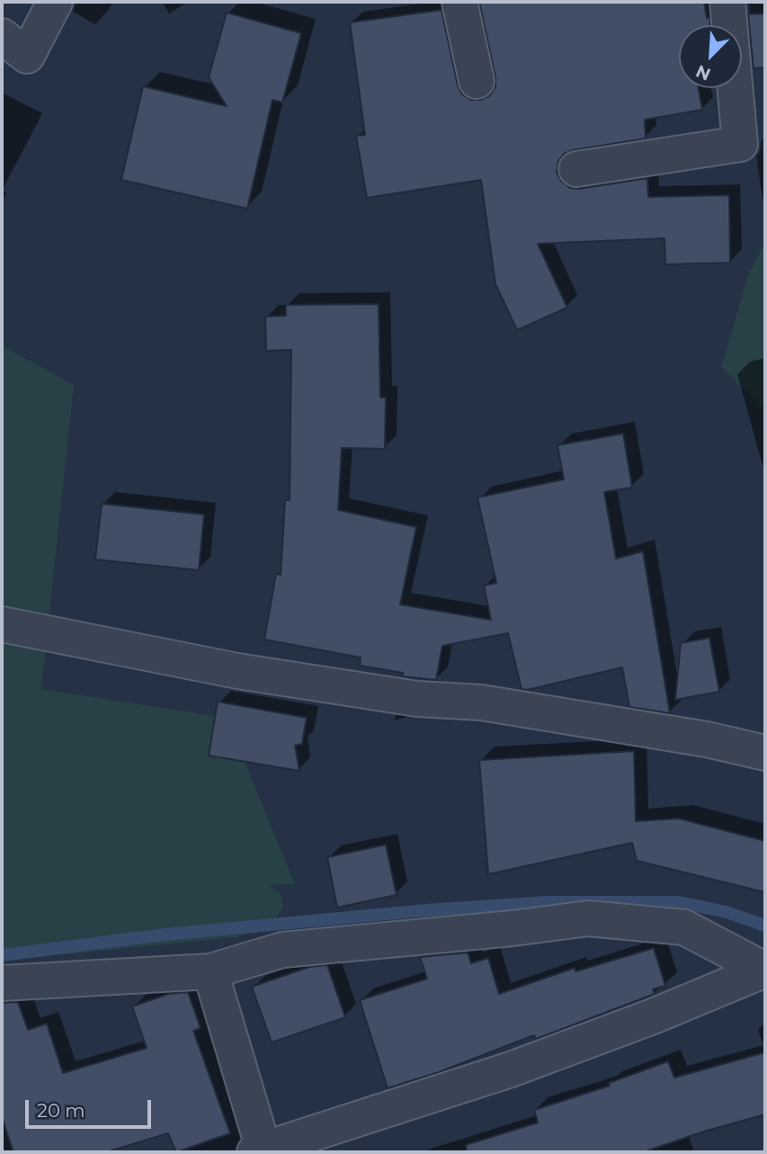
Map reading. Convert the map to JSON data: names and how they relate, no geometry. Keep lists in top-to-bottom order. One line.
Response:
{"scale_bar":"20 m","north":"bottom left"}
